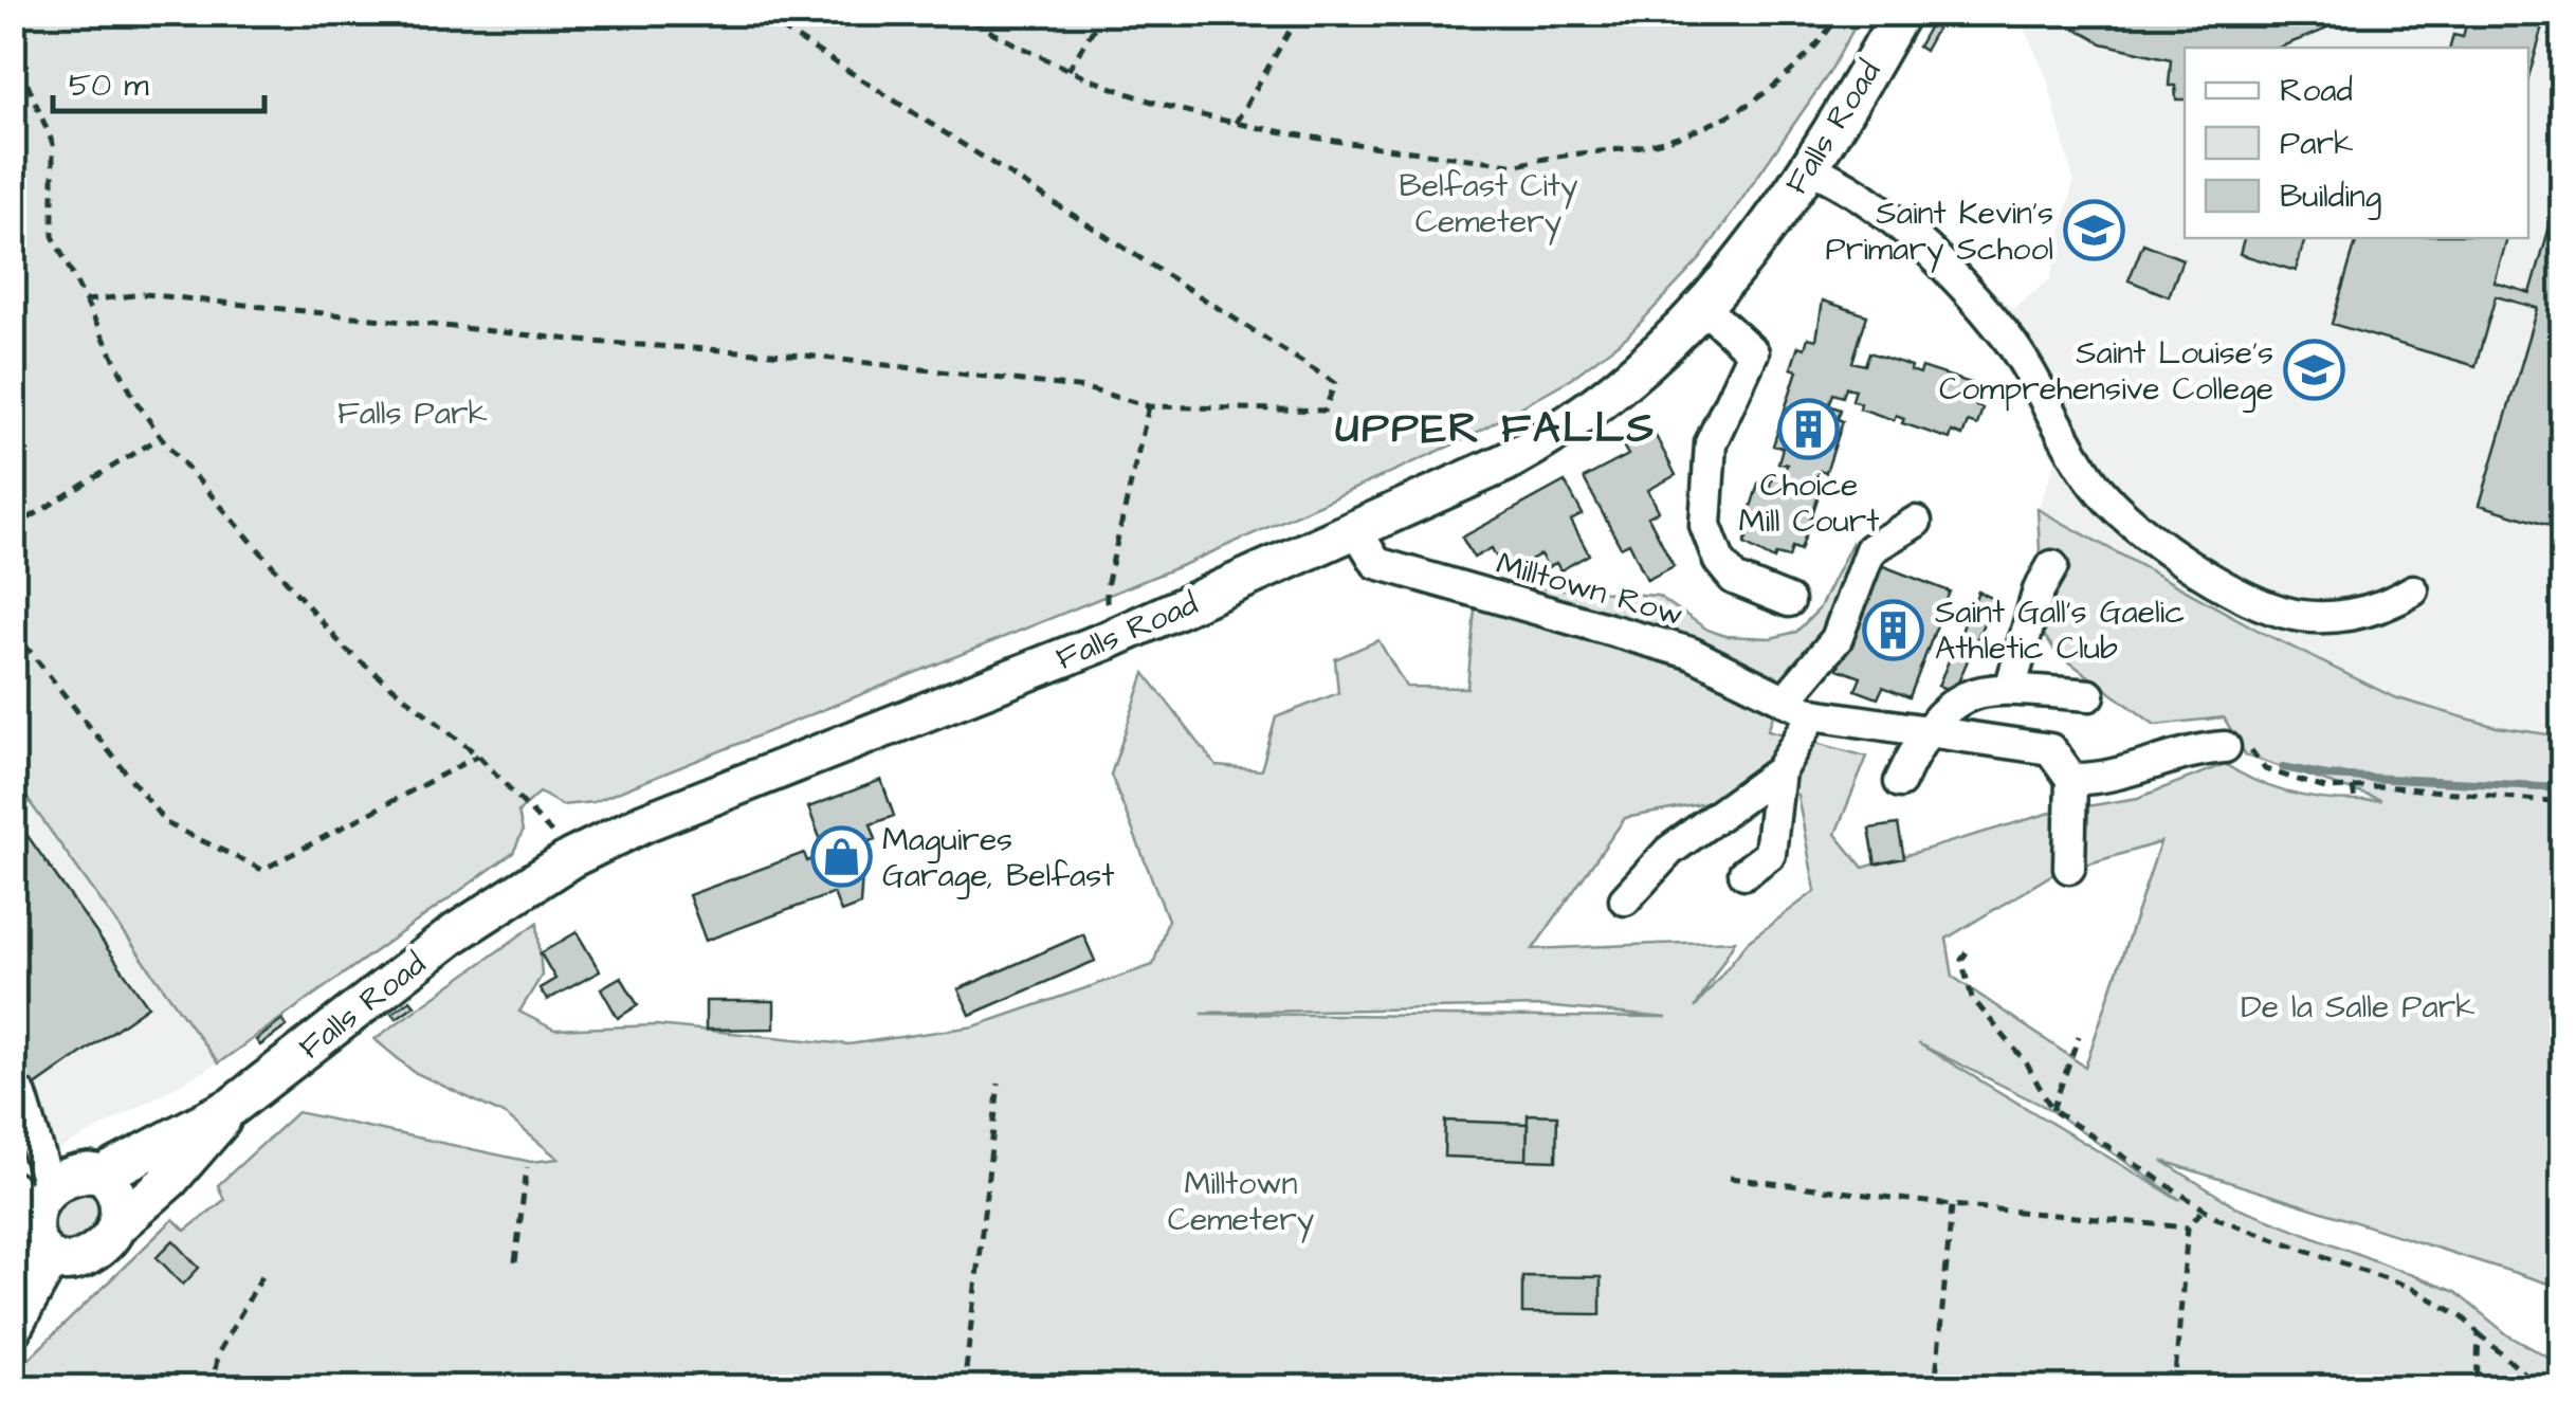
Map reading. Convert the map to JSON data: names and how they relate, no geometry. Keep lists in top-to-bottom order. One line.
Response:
{"streets":{"main road":["Falls Road"],"street":["Milltown Row"]},"crossings":[["Falls Road","Milltown Row"]],"districts":["UPPER FALLS"],"parks":["Belfast City Cemetery","Falls Park","De la Salle Park","Milltown Cemetery"],"places":{"school or university":["Saint Kevin's Primary School","Saint Louise's Comprehensive College"],"building":["Choice Mill Court","Saint Gall's Gaelic Athletic Club"],"shop":["Maguires Garage, Belfast"]},"legend":["Road","Park","Building"],"scale_bar":"50 m"}
